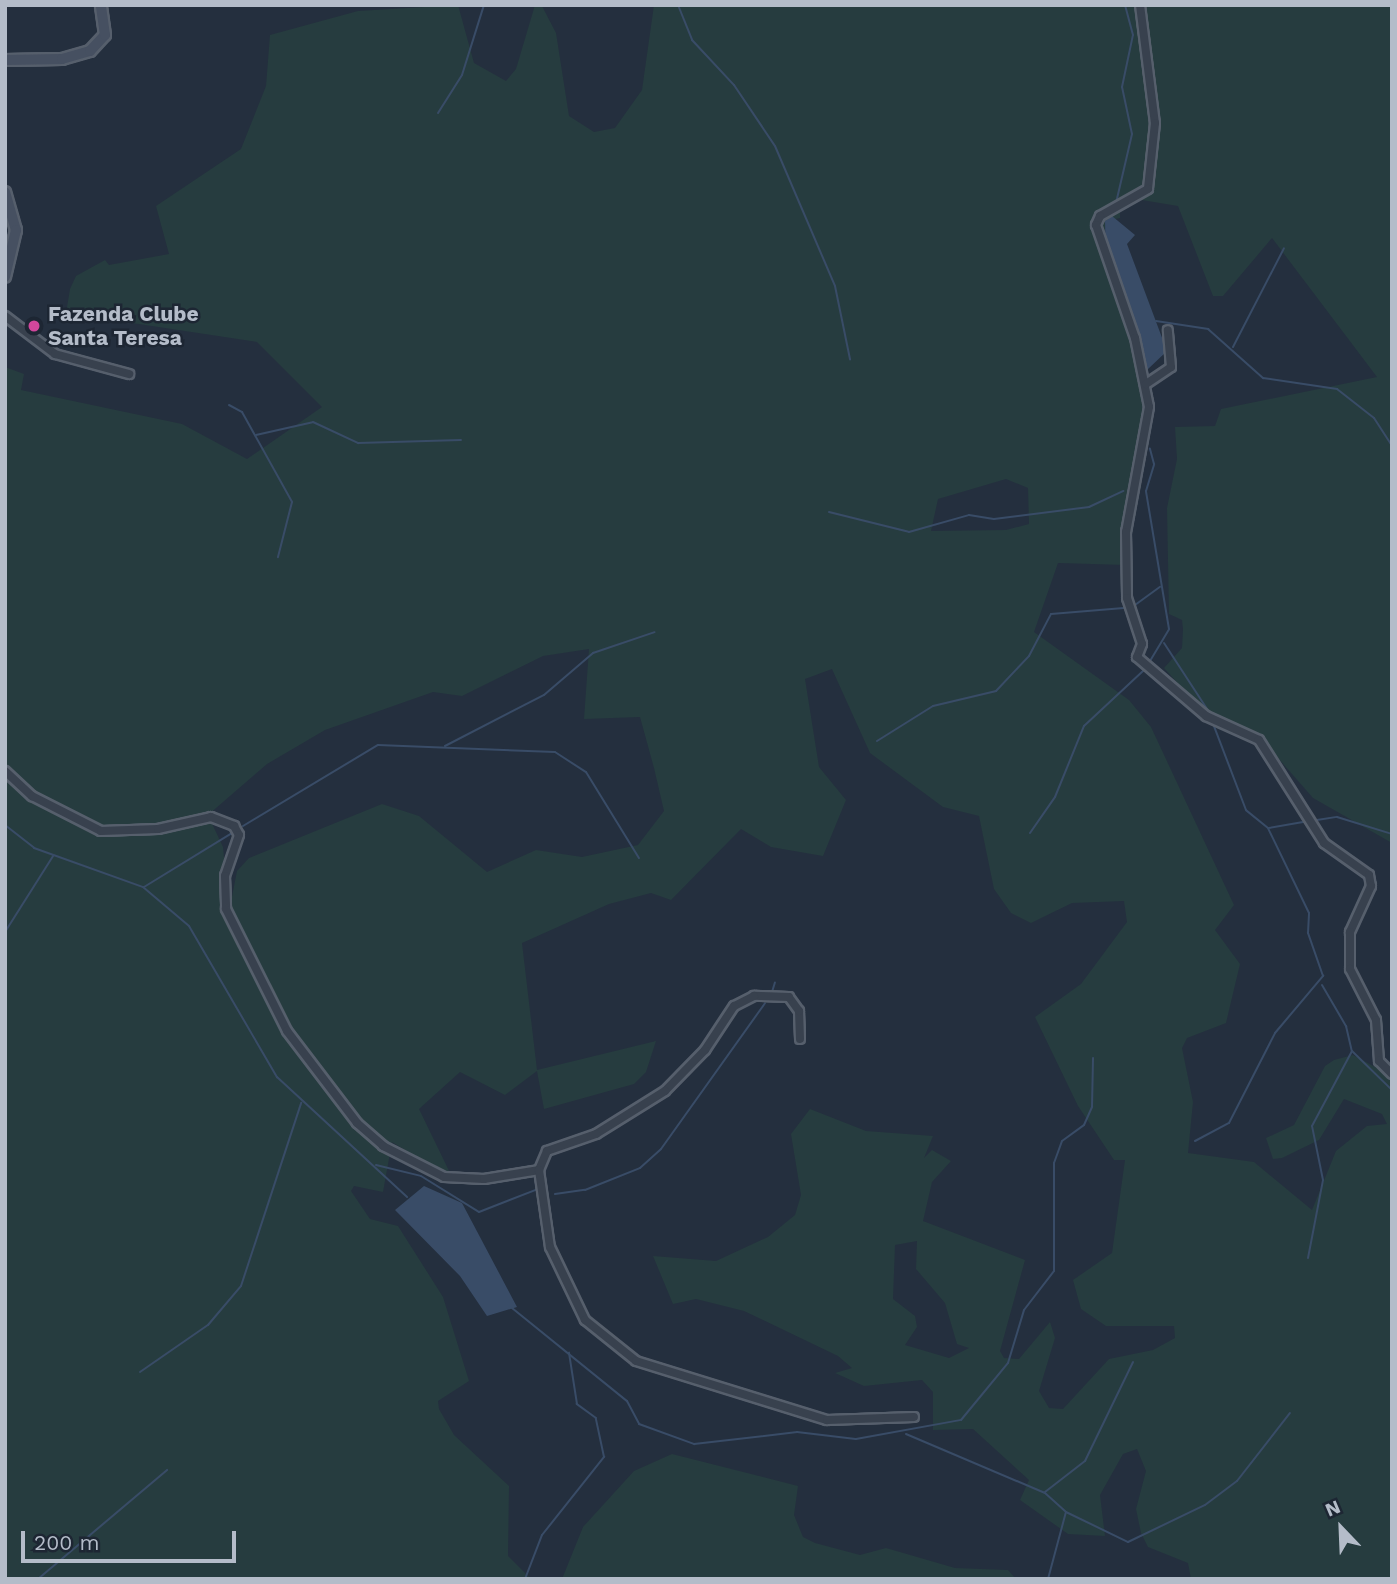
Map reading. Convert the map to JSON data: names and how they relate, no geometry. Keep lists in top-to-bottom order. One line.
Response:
{"places":["Fazenda Clube Santa Teresa"],"scale_bar":"200 m","north":"top left"}
